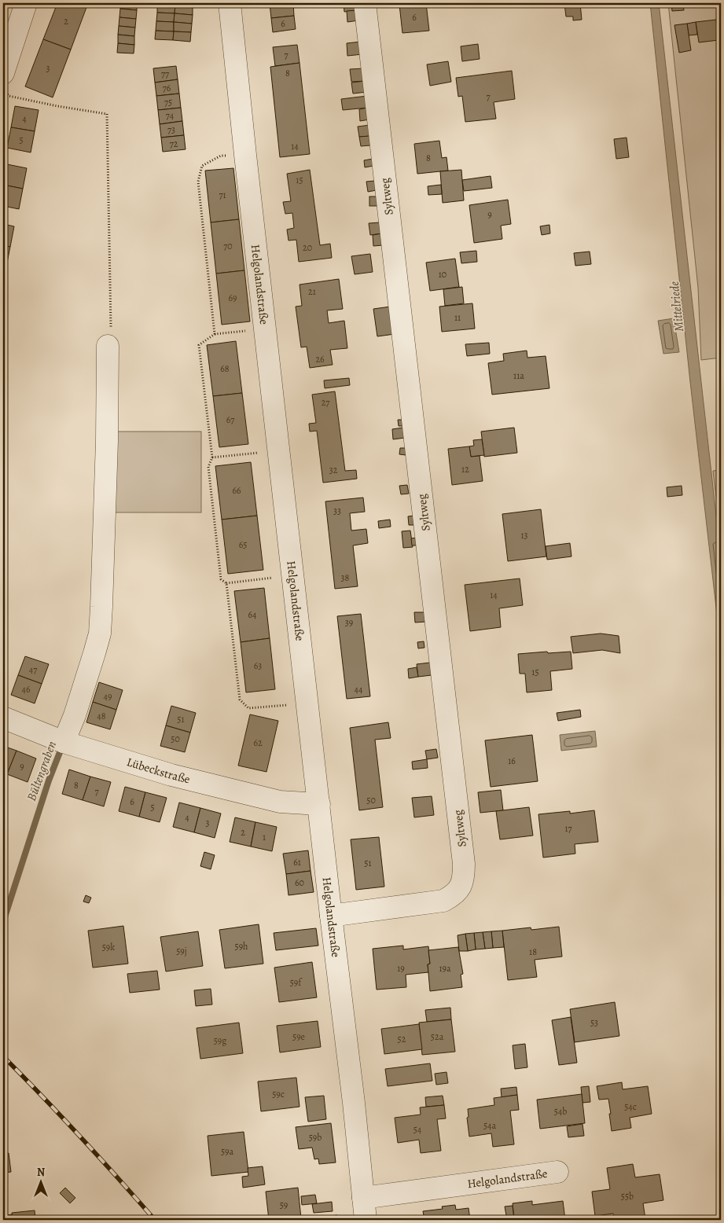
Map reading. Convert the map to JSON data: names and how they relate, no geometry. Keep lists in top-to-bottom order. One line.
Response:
{"streets":{"street":["Syltweg","Helgolandstraße","Lübeckstraße"]},"crossings":[["Syltweg","Helgolandstraße"],["Helgolandstraße","Lübeckstraße"]],"water":["Mittelriede","Bültengraben"],"house_numbers":["6","2","6","7","3","8","77","76","7","75","74","4","73","5","72","14","8","15","71","9","70","20","10","21","69","11","26","68","11a","27","67","12","32","66","33","13","65","38","14","64","39","63","47","15","46","44","49","48","51","50","62","16","9","8","7","50","6","5","4","3","17","2","1","61","51","60","59h","59k","59j","18","19","19a","59f","53","59e","52a","52","59g","59c","54c","54b","54a","54","59b","59a","55b","59"],"north":"top"}
